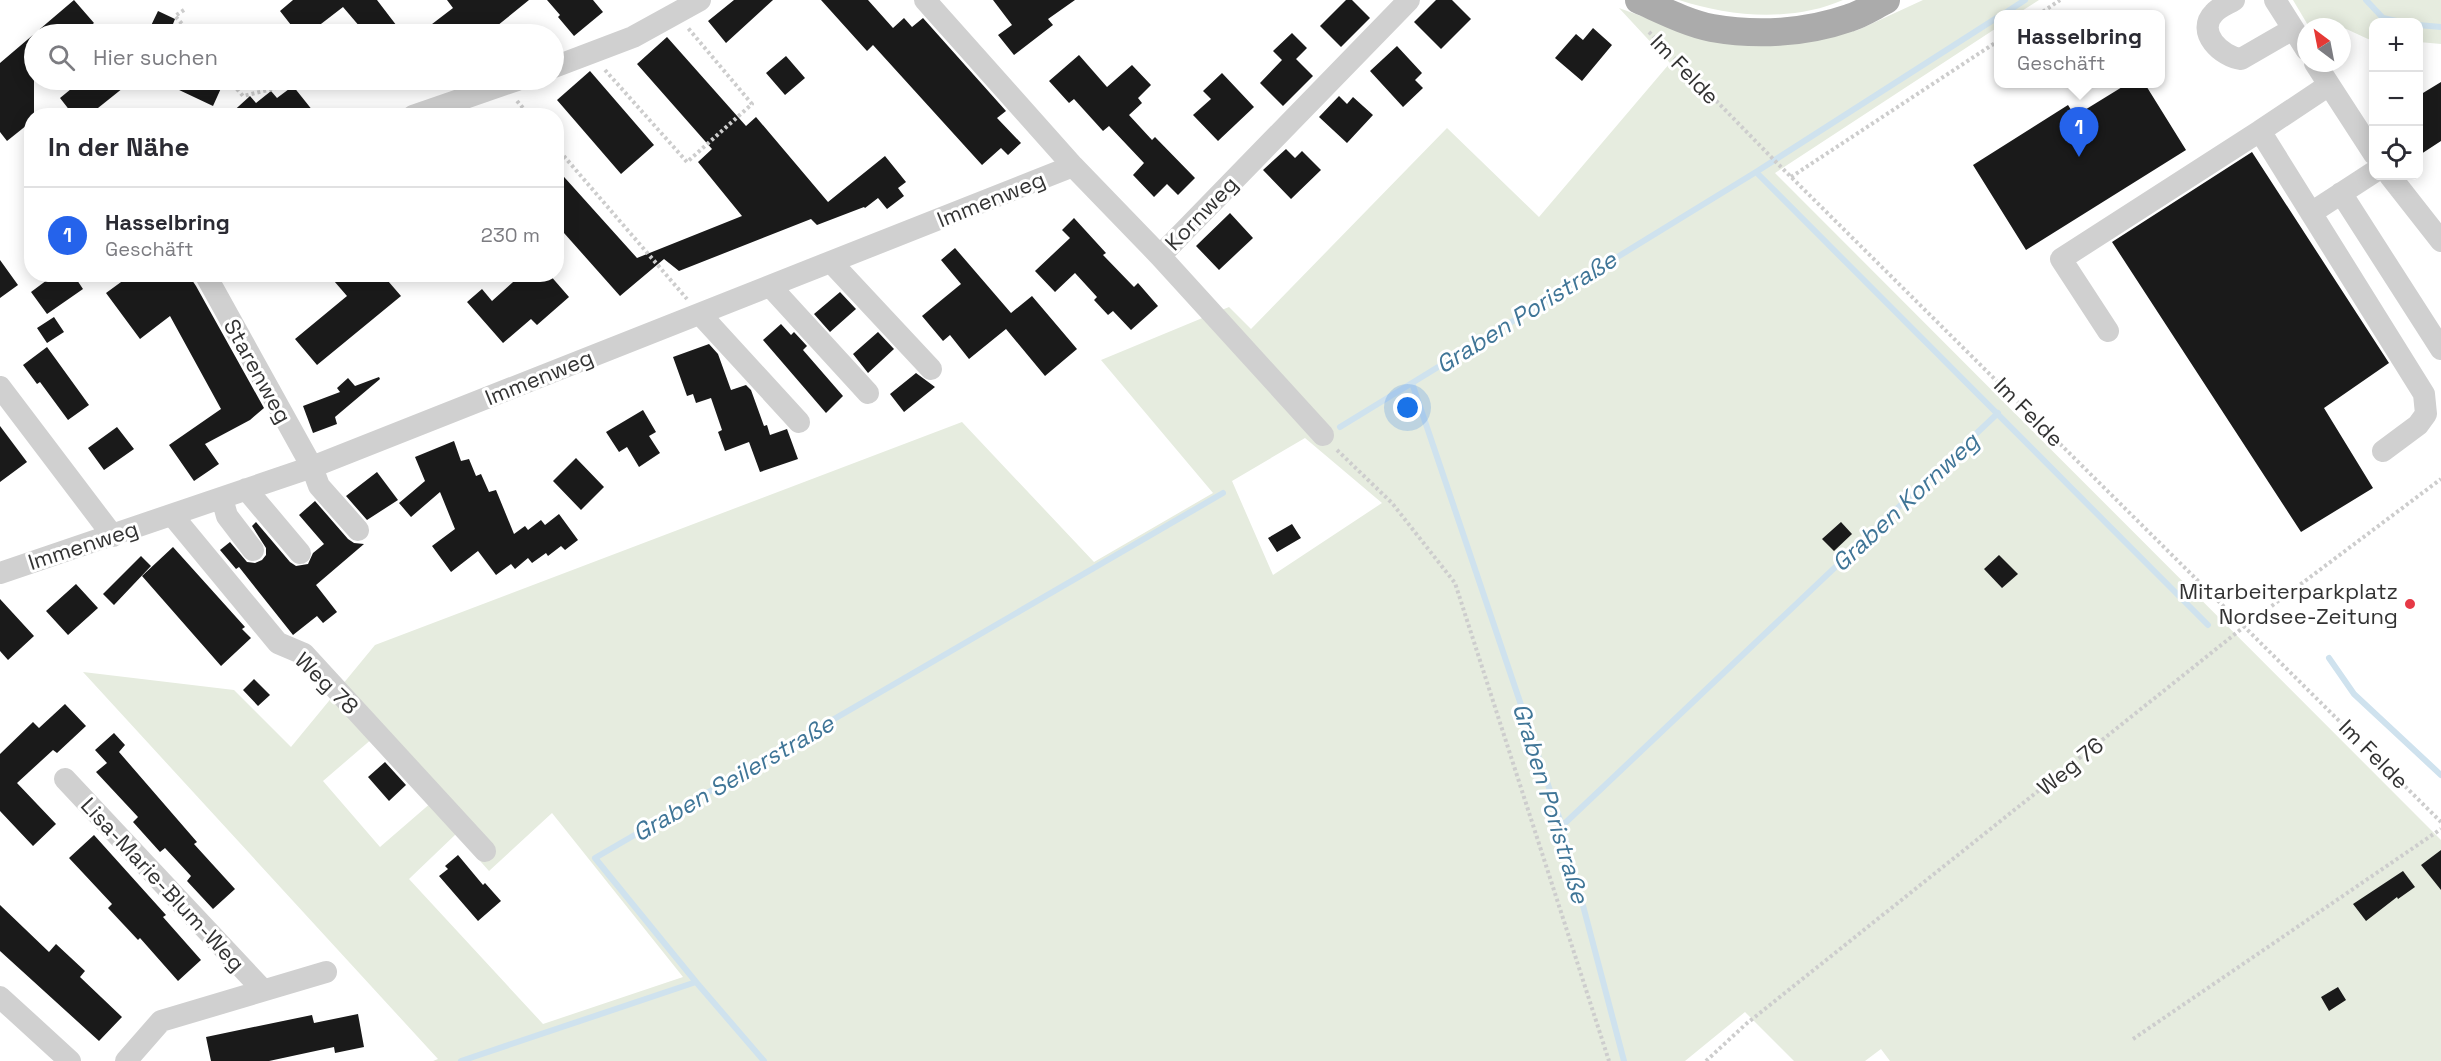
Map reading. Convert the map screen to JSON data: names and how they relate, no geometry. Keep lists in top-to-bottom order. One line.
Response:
{"streets":{"street":["Immenweg","Kornweg","Starenweg","Weg 78","Lisa-Marie-Blum-Weg"],"path":["Im Felde","Weg 76"]},"crossings":[["Im Felde","Weg 76"],["Immenweg","Kornweg"],["Immenweg","Starenweg"],["Immenweg","Weg 78"]],"water":["Graben Poristraße","Graben Kornweg","Graben Seilerstraße"],"places":["Mitarbeiterparkplatz Nordsee-Zeitung"],"north":"top left","page":{"popup":["Hasselbring","Geschäft"],"map_buttons":["+","−"],"search":"Hier suchen","pins":"1","heading":"In der Nähe","list":[{"mark":"1","name":"Hasselbring","note":"Geschäft","value":"230 m"}]}}
